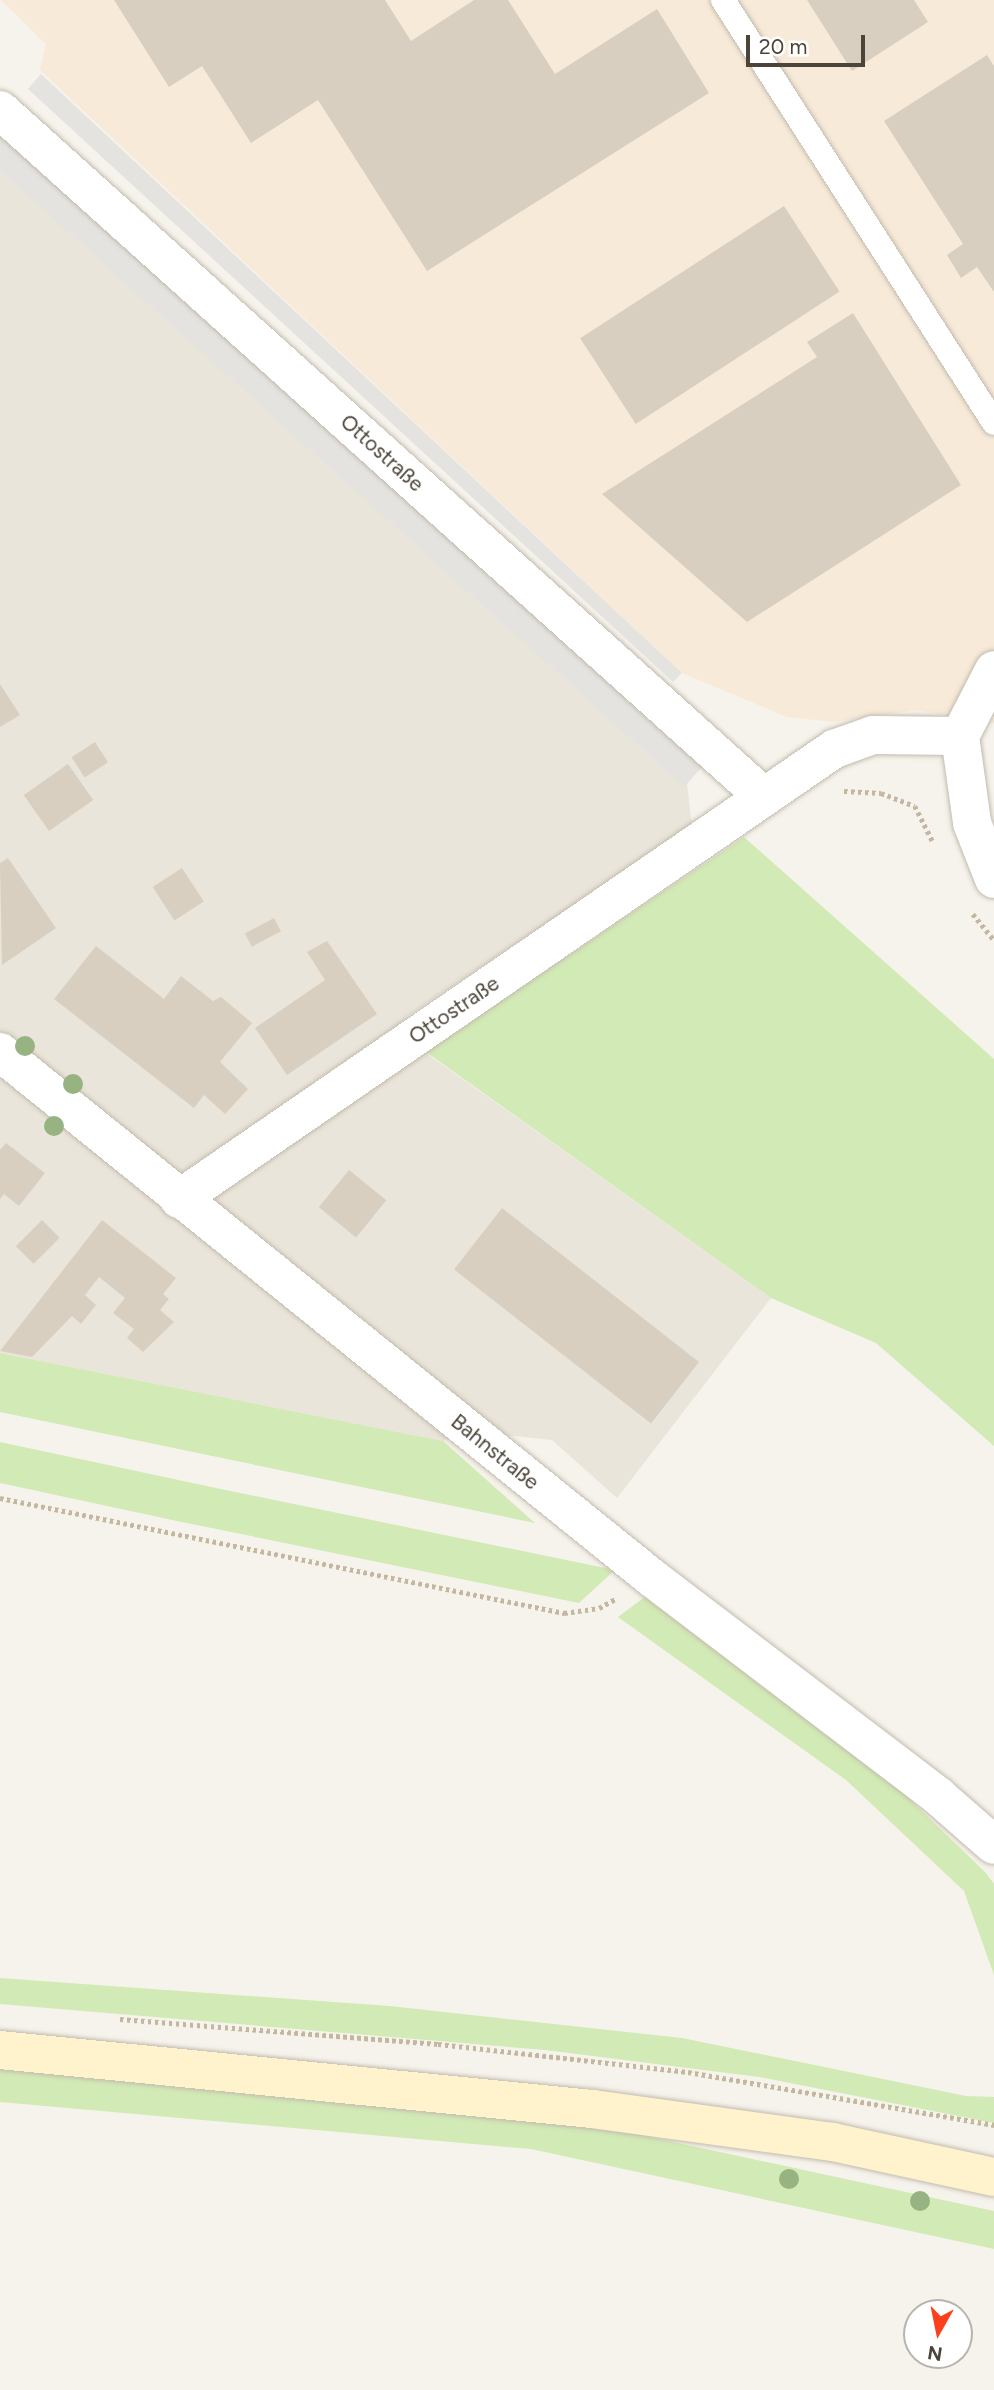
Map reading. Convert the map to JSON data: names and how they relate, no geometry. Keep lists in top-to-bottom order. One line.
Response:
{"streets":{"street":["Ottostraße","Bahnstraße"]},"crossings":[["Ottostraße","Bahnstraße"]],"scale_bar":"20 m","north":"bottom"}
